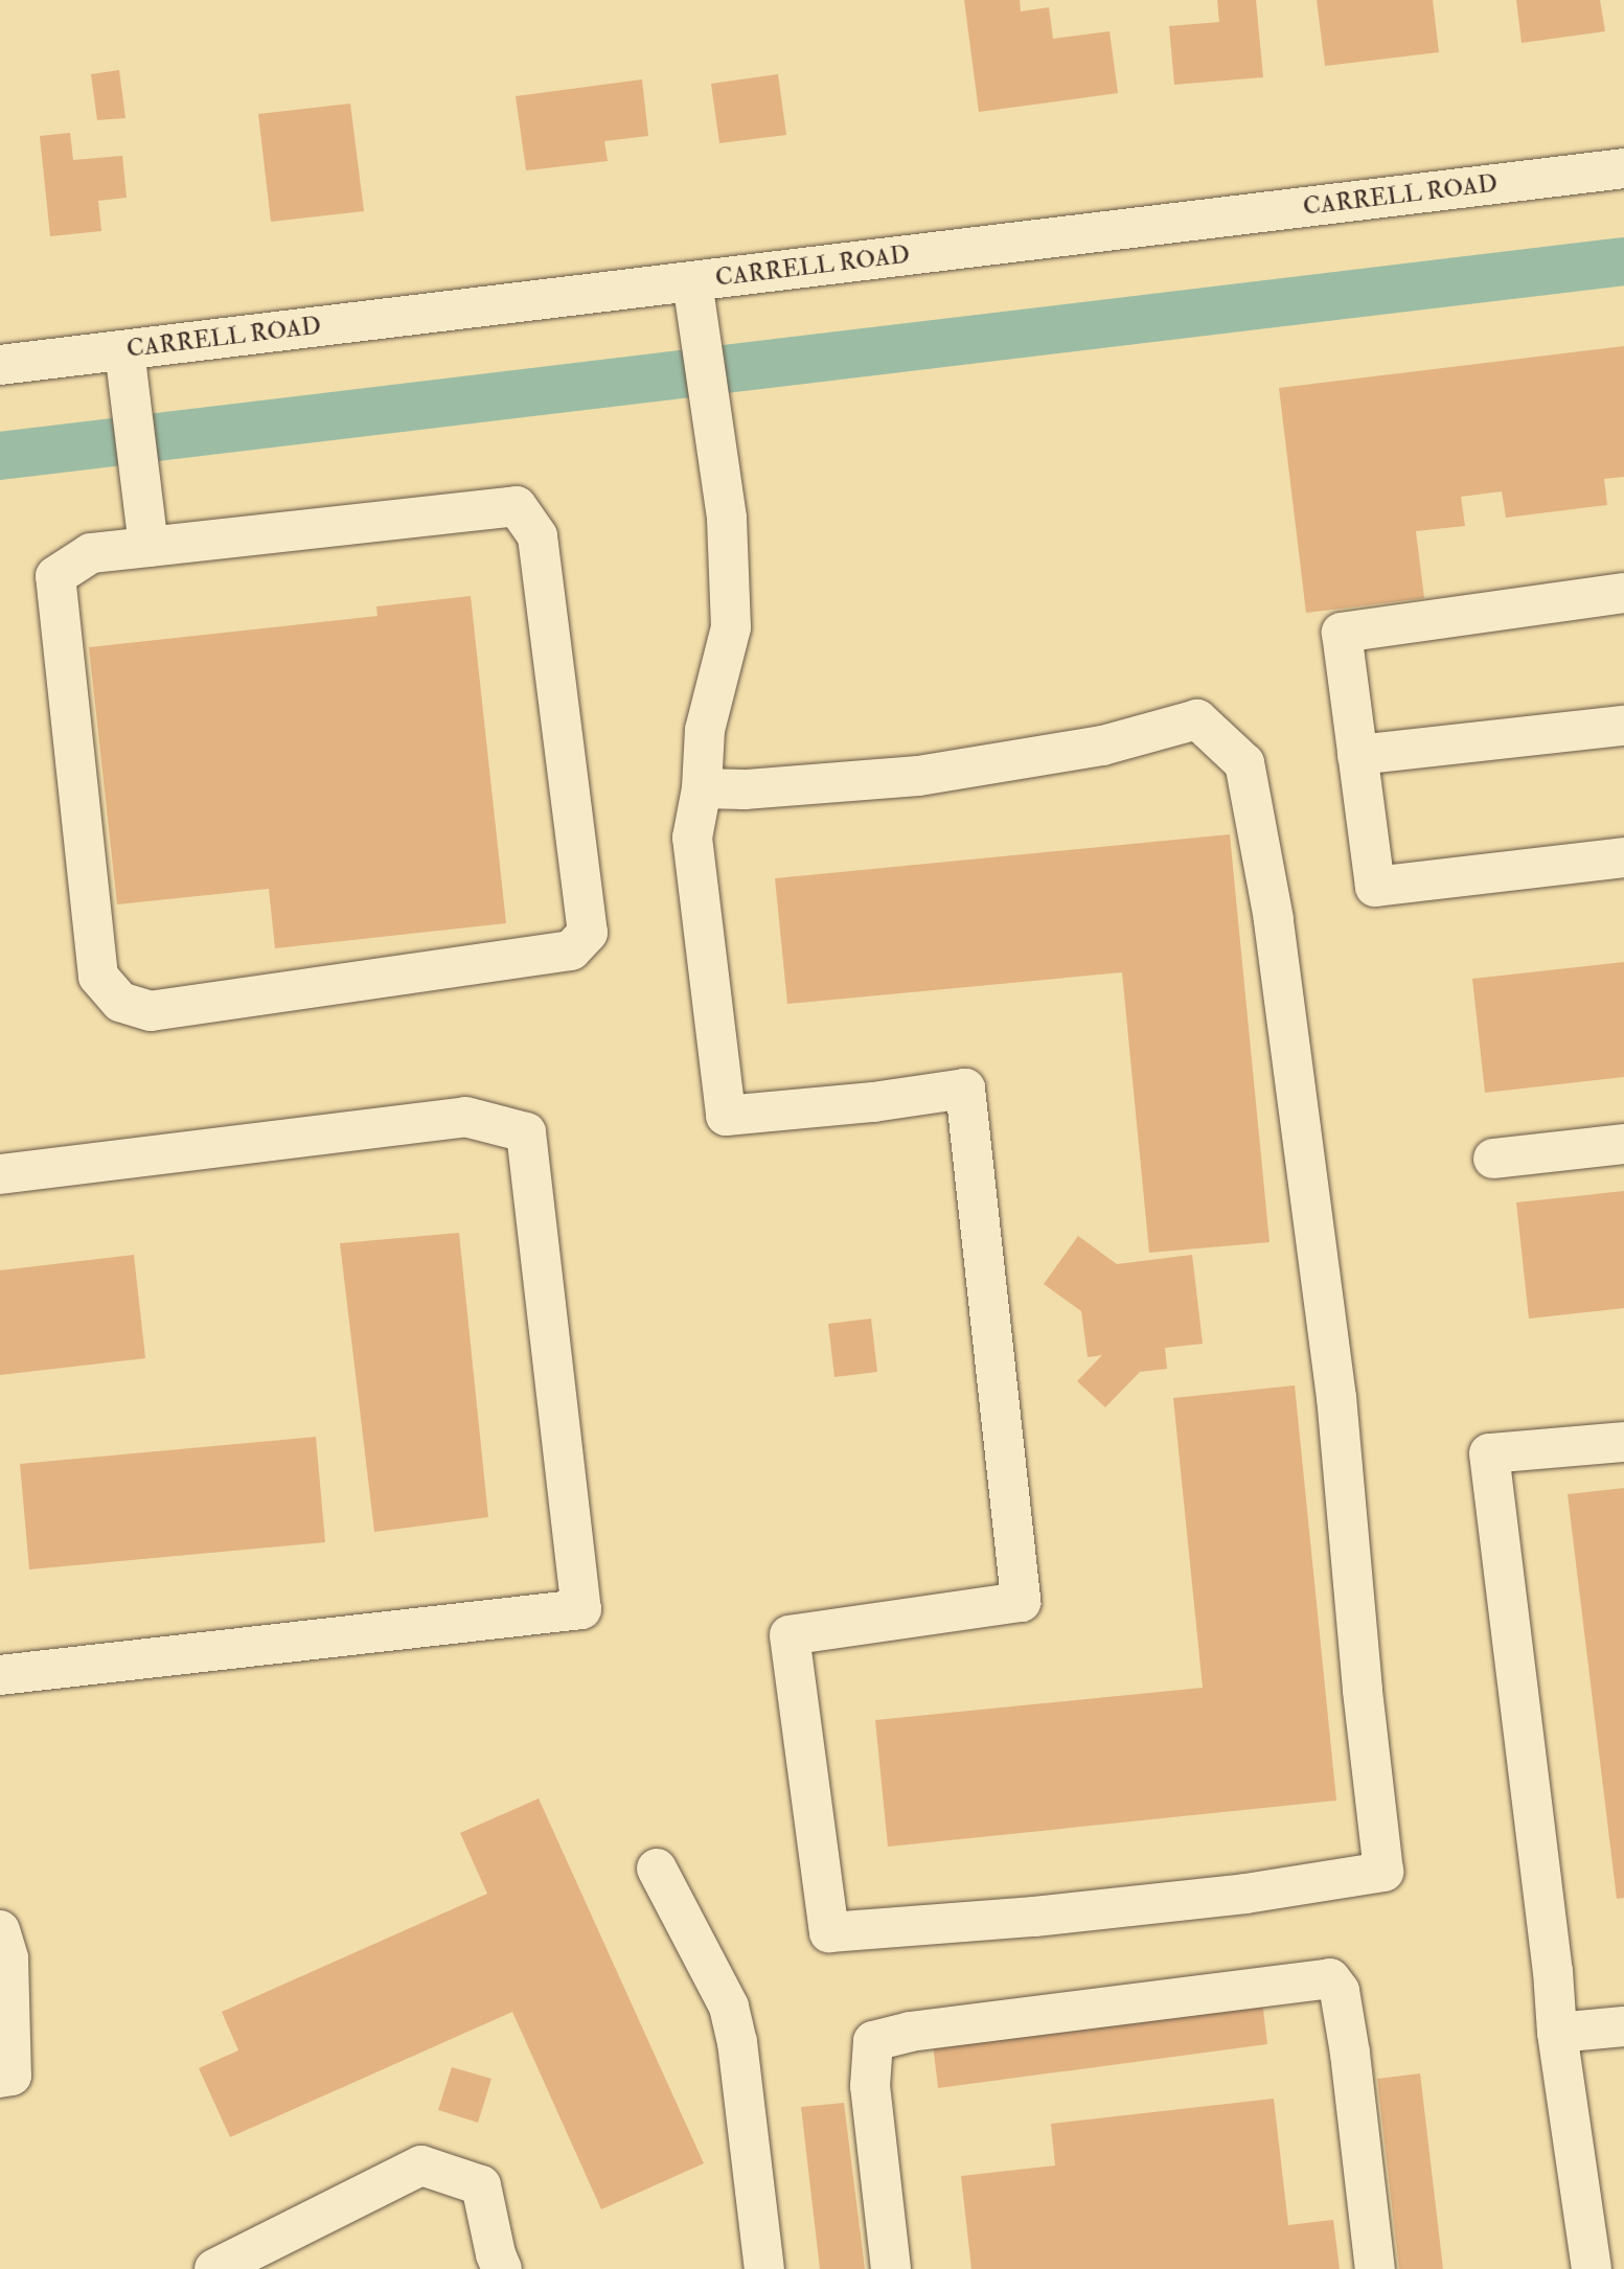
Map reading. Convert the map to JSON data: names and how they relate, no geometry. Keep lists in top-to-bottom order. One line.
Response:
{"streets":{"street":["CARRELL ROAD"]}}
